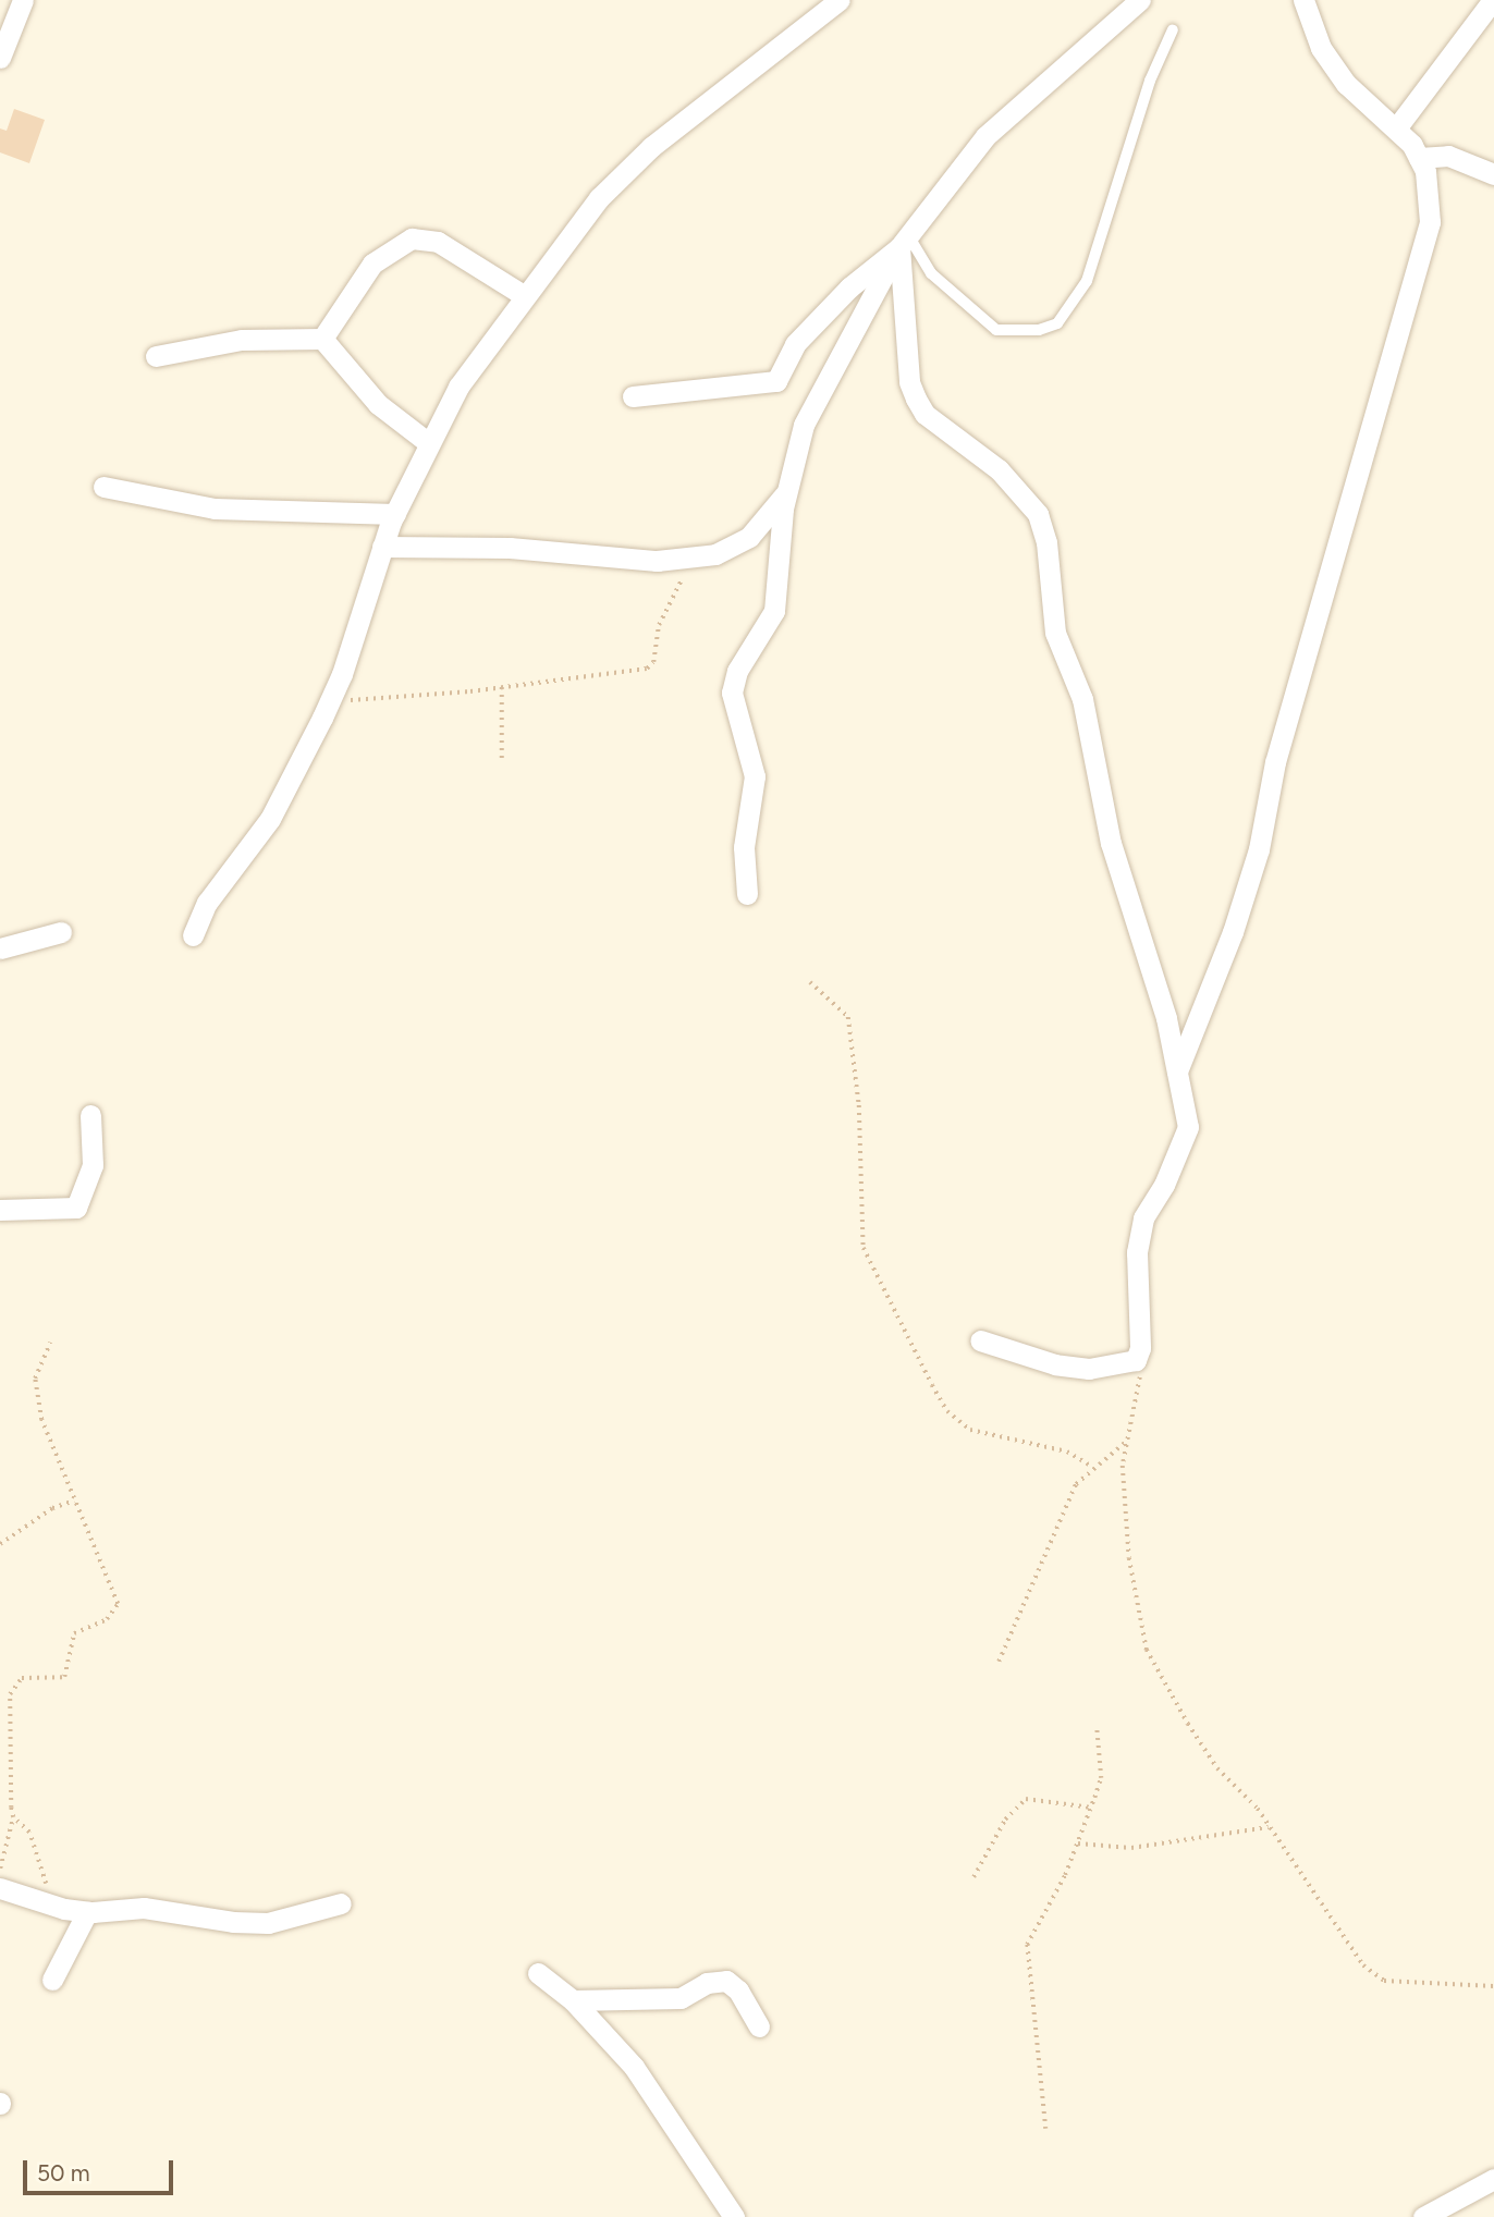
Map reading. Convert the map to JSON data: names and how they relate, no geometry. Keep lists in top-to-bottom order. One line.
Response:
{"scale_bar":"50 m"}
